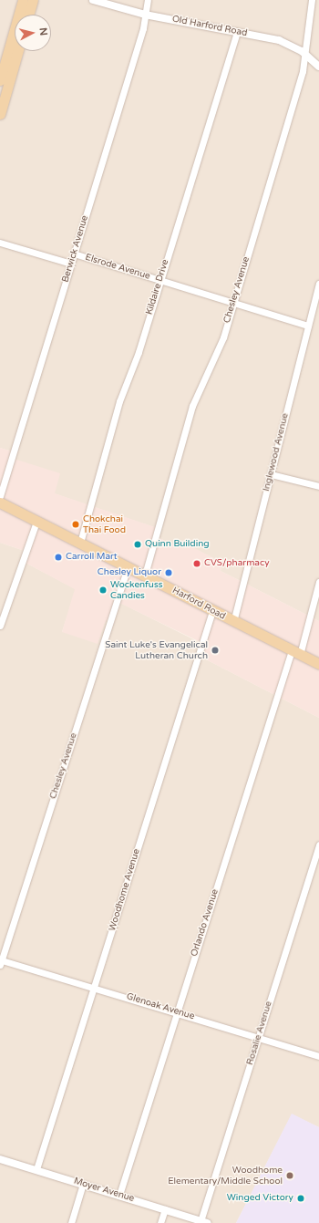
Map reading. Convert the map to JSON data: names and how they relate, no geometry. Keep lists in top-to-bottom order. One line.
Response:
{"streets":{"main road":["Harford Road"],"street":["Old Harford Road","Berwick Avenue","Elsrode Avenue","Kildaire Drive","Chesley Avenue","Inglewood Avenue","Woodhome Avenue","Orlando Avenue","Glenoak Avenue","Rosalie Avenue","Moyer Avenue"]},"crossings":[["Old Harford Road","Berwick Avenue"],["Old Harford Road","Kildaire Drive"],["Old Harford Road","Chesley Avenue"],["Berwick Avenue","Elsrode Avenue"],["Elsrode Avenue","Kildaire Drive"],["Elsrode Avenue","Chesley Avenue"],["Elsrode Avenue","Inglewood Avenue"],["Kildaire Drive","Harford Road"],["Chesley Avenue","Harford Road"],["Chesley Avenue","Glenoak Avenue"],["Inglewood Avenue","Harford Road"],["Harford Road","Woodhome Avenue"],["Harford Road","Orlando Avenue"],["Woodhome Avenue","Glenoak Avenue"],["Woodhome Avenue","Moyer Avenue"],["Orlando Avenue","Glenoak Avenue"],["Orlando Avenue","Moyer Avenue"],["Glenoak Avenue","Rosalie Avenue"],["Rosalie Avenue","Moyer Avenue"]],"places":["Chokchai Thai Food","Quinn Building","Carroll Mart","CVS/pharmacy","Chesley Liquor","Wockenfuss Candies","Saint Luke's Evangelical Lutheran Church","Woodhome Elementary/Middle School","Winged Victory"],"north":"right"}
